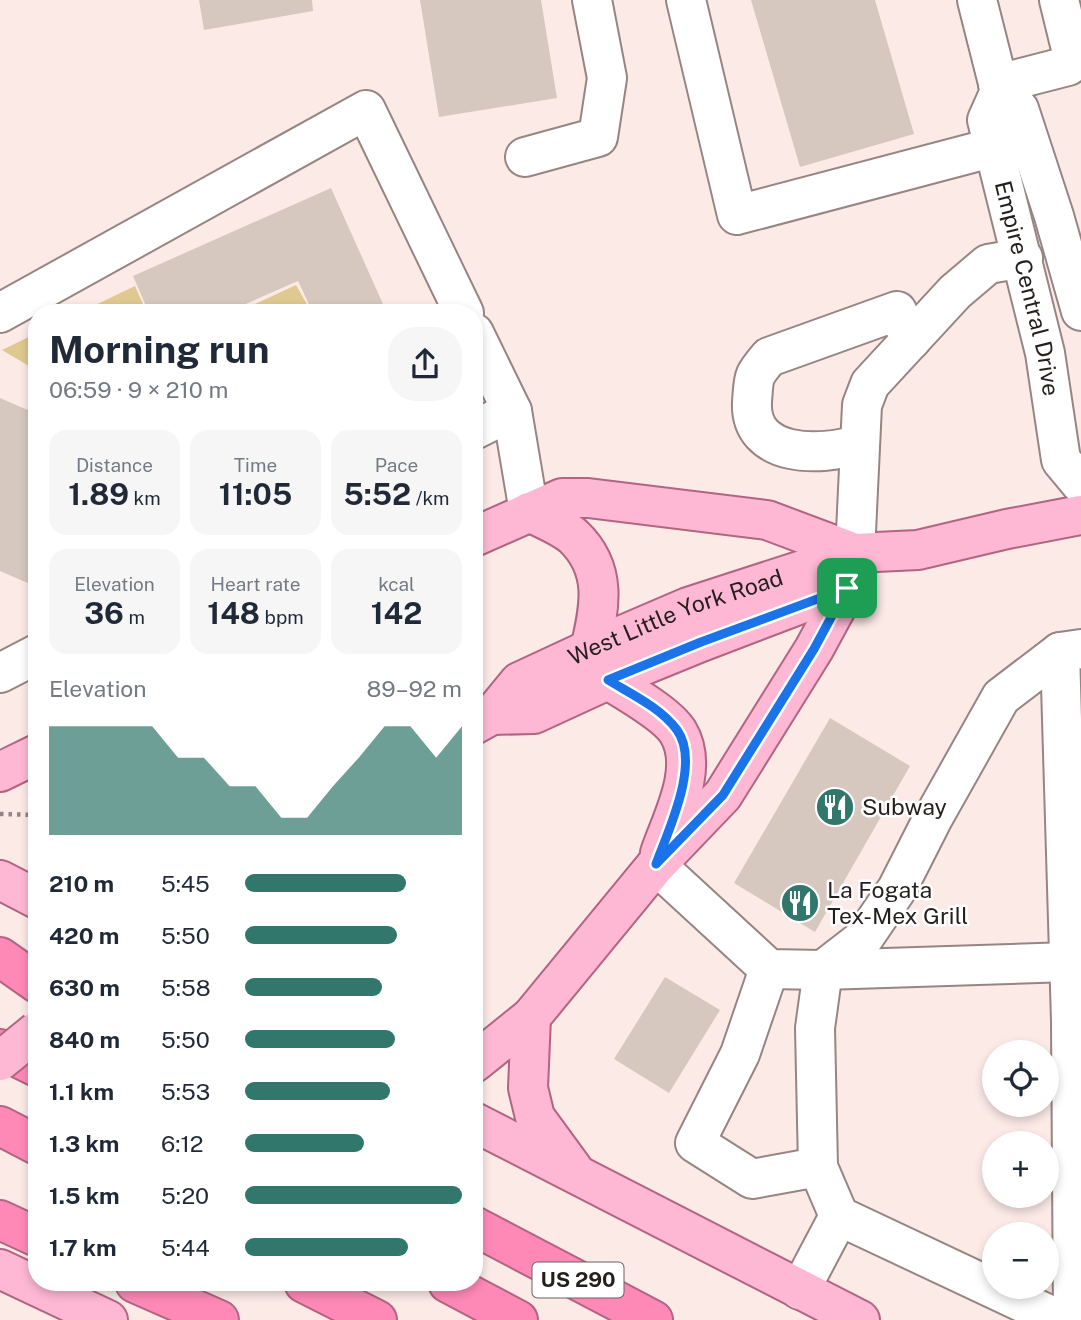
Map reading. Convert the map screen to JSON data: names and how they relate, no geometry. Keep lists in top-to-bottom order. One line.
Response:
{"streets":{"highway":["US 290"],"main road":["West Little York Road"],"street":["Empire Central Drive"]},"places":{"restaurant":["Subway","La Fogata Tex-Mex Grill"]},"page":{"heading":["Morning run","06:59 · 9 × 210 m"],"stats":[["Distance","1.89 km"],["Time","11:05"],["Pace","5:52 /km"],["Elevation","36 m"],["Heart rate","148 bpm"],["kcal","142"]],"chart":["Elevation","89–92 m"],"list":[{"name":"210 m","note":"5:45"},{"name":"420 m","note":"5:50"},{"name":"630 m","note":"5:58"},{"name":"840 m","note":"5:50"},{"name":"1.1 km","note":"5:53"},{"name":"1.3 km","note":"6:12"},{"name":"1.5 km","note":"5:20"},{"name":"1.7 km","note":"5:44"}],"map_buttons":["+","−"]}}
